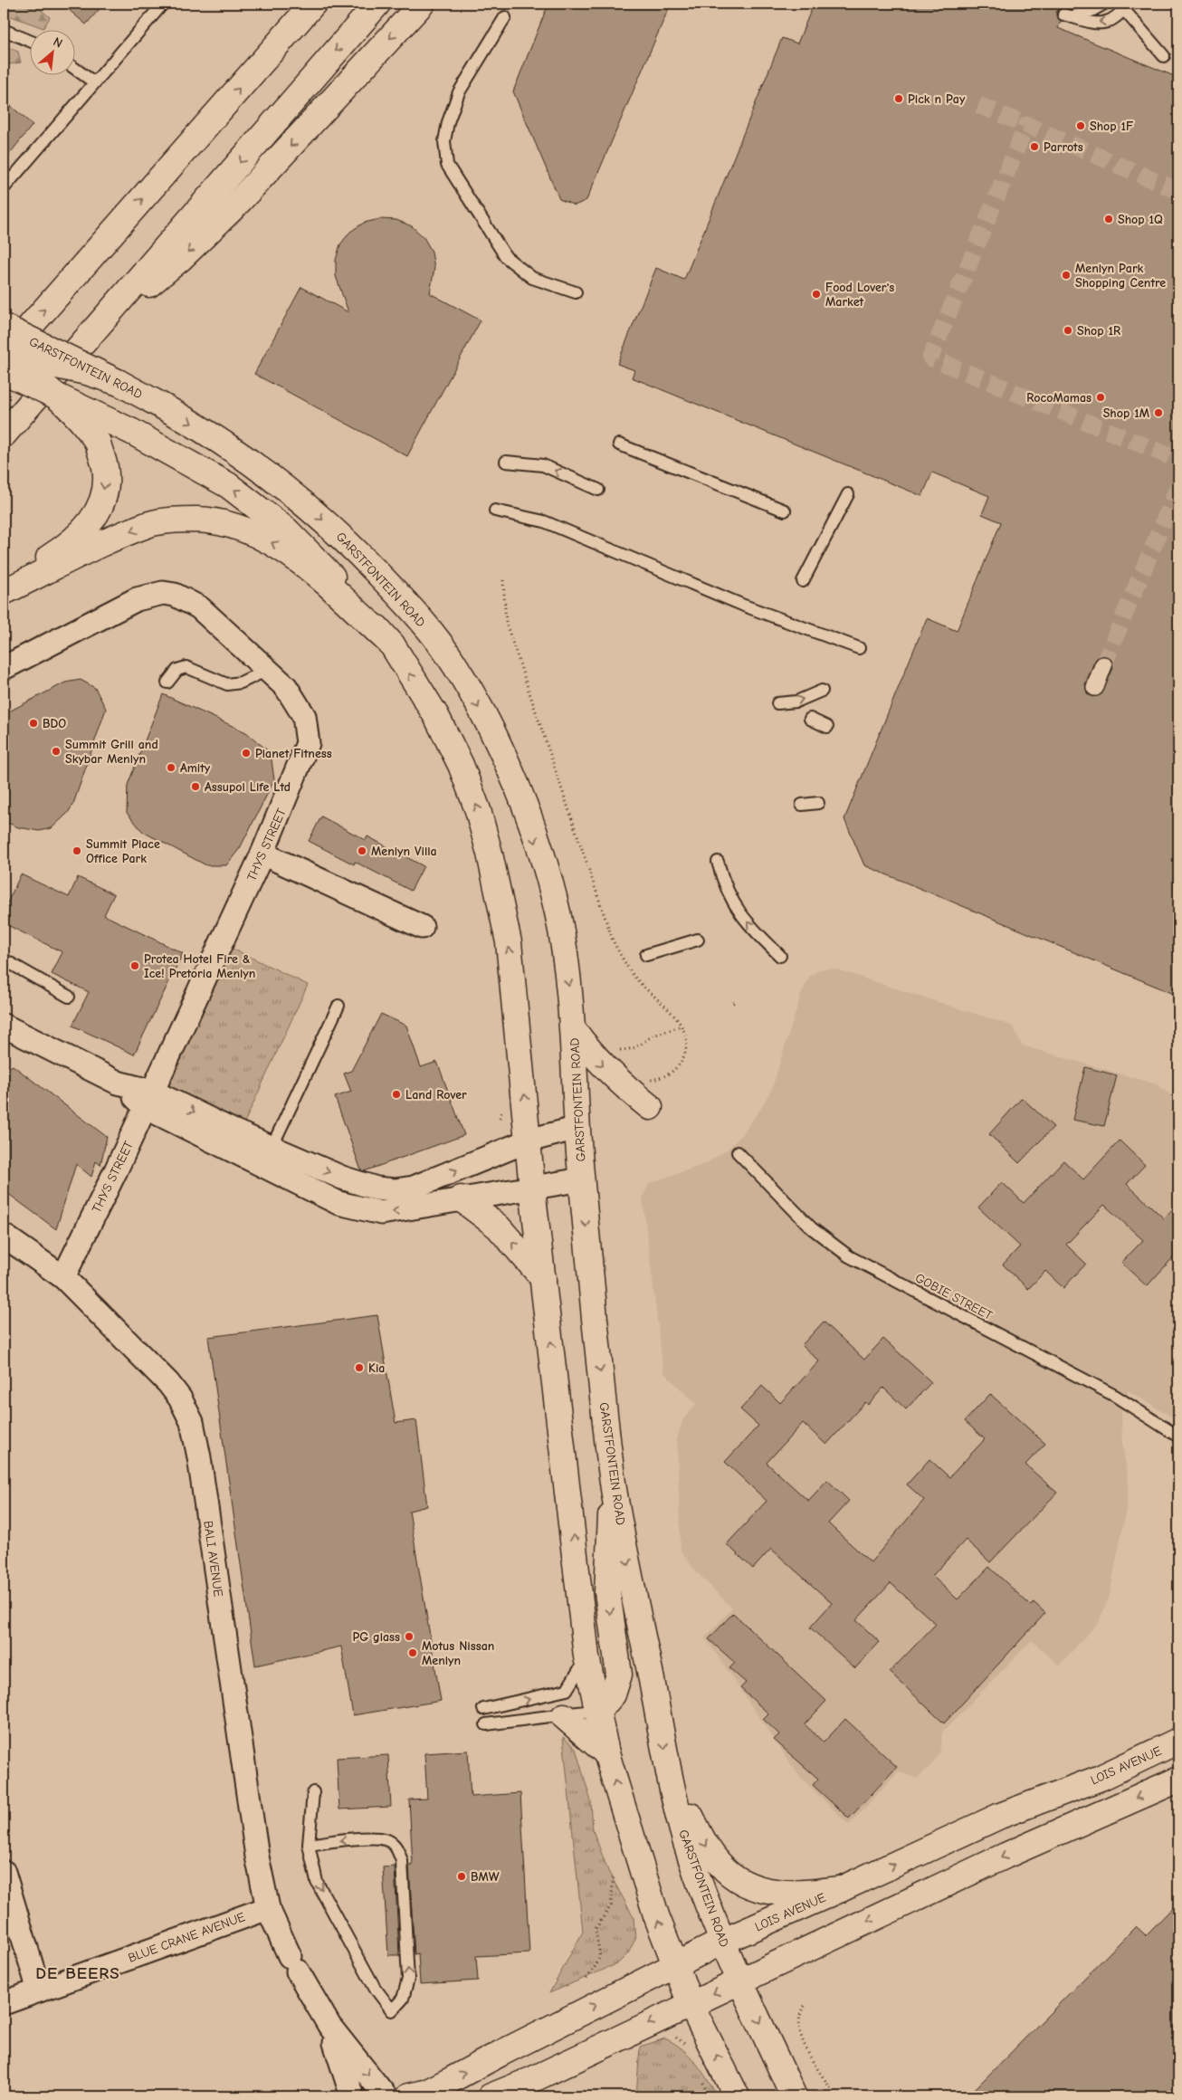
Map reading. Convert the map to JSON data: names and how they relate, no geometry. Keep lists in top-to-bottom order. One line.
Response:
{"streets":{"main road":["GARSTFONTEIN ROAD","LOIS AVENUE"],"street":["THYS STREET","BALI AVENUE","BLUE CRANE AVENUE"],"lane":["GOBIE STREET"]},"crossings":[["GARSTFONTEIN ROAD","LOIS AVENUE"],["THYS STREET","BALI AVENUE"],["BALI AVENUE","BLUE CRANE AVENUE"]],"districts":["DE BEERS"],"places":["Pick n Pay","Shop 1F","Parrots","Shop 1Q","Menlyn Park Shopping Centre","Food Lover's Market","Shop 1R","RocoMamas","Shop 1M","BDO","Summit Grill and Skybar Menlyn","Planet Fitness","Amity","Assupol Life Ltd","Summit Place Office Park","Menlyn Villa","Protea Hotel Fire & Ice! Pretoria Menlyn","Land Rover","Kia","PG glass","Motus Nissan Menlyn","BMW"],"north":"top right"}
